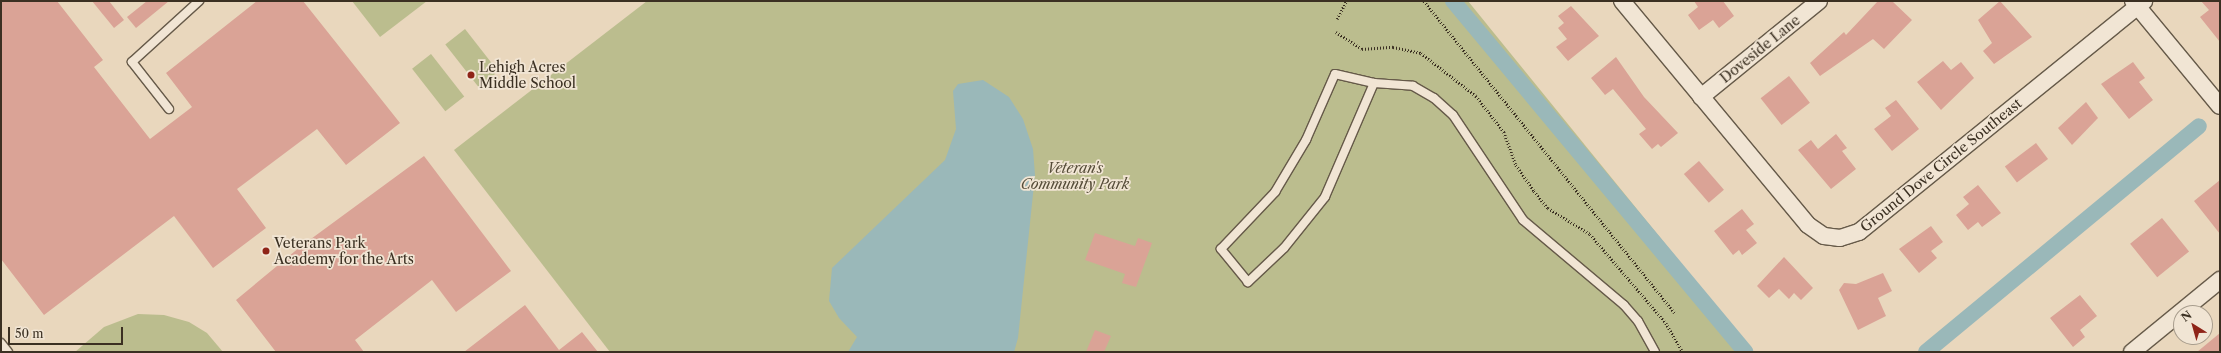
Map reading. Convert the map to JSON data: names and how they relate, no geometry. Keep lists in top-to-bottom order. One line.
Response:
{"streets":{"street":["Doveside Lane","Ground Dove Circle Southeast"]},"crossings":[["Doveside Lane","Ground Dove Circle Southeast"]],"parks":["Veteran's Community Park"],"places":["Lehigh Acres Middle School","Veterans Park Academy for the Arts"],"scale_bar":"50 m","north":"top left"}
